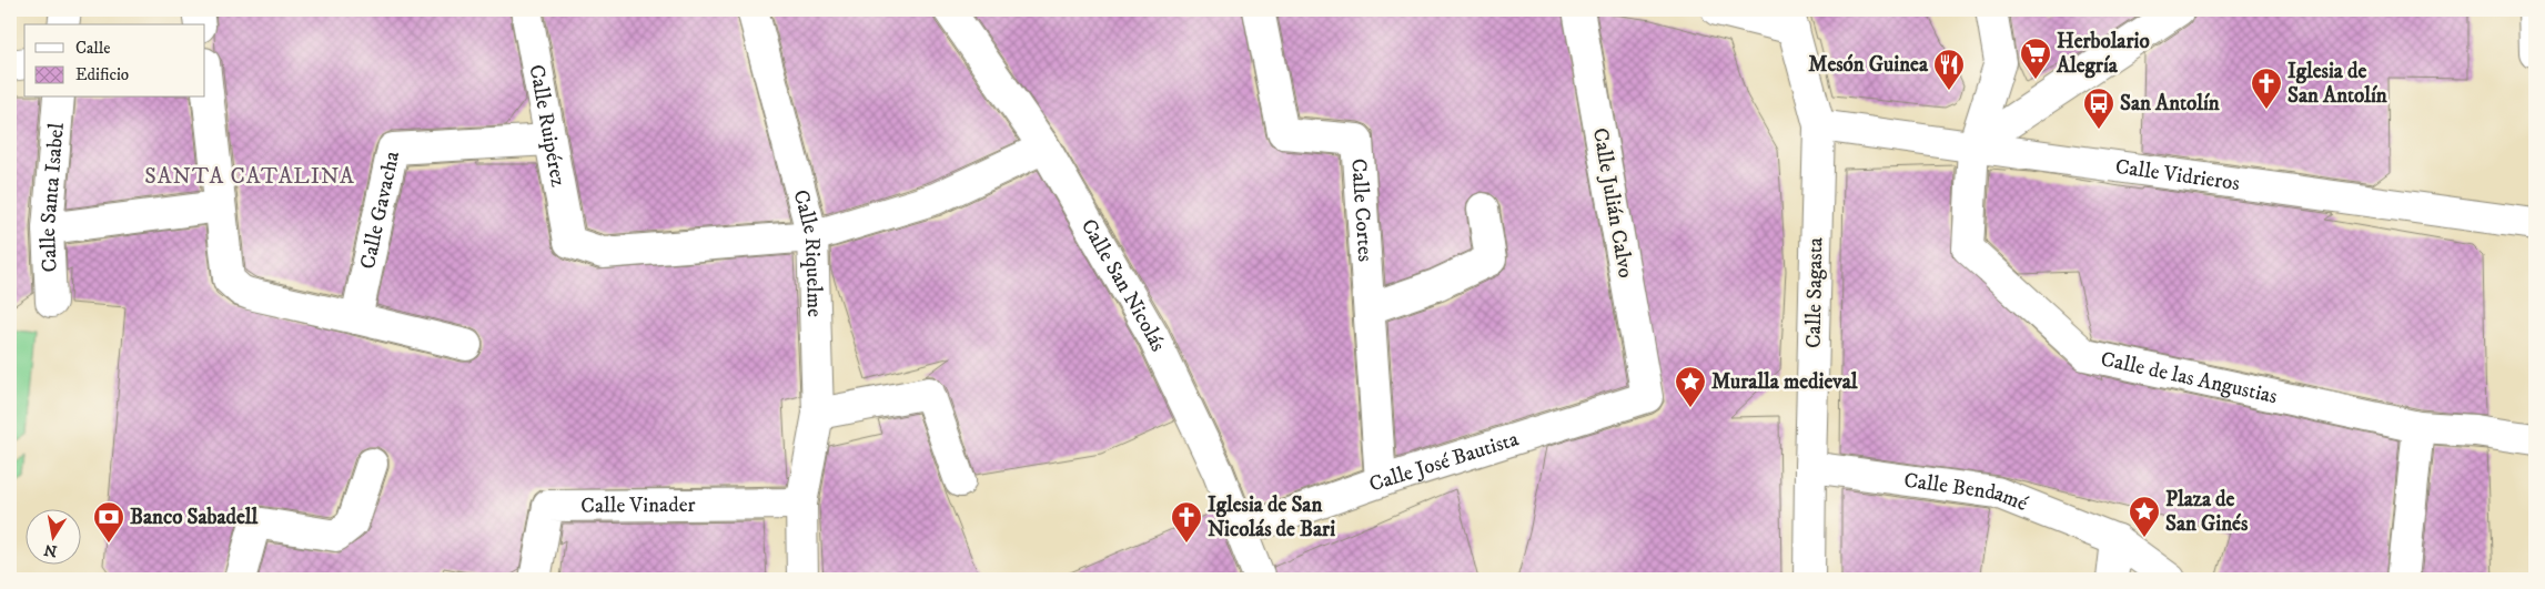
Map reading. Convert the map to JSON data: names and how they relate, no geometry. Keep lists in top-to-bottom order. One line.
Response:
{"streets":{"street":["Calle Ruipérez","Calle Vidrieros","Calle Santa Isabel","Calle Julián Calvo","Calle Cortes","Calle Gavacha","Calle Riquelme","Calle San Nicolás","Calle Sagasta","Calle de las Angustias","Calle José Bautista","Calle Bendamé","Calle Vinader"]},"crossings":[["Calle Ruipérez","Calle Gavacha"],["Calle Ruipérez","Calle Riquelme"],["Calle Vidrieros","Calle Sagasta"],["Calle Vidrieros","Calle de las Angustias"],["Calle Julián Calvo","Calle José Bautista"],["Calle Cortes","Calle José Bautista"],["Calle Riquelme","Calle Vinader"],["Calle San Nicolás","Calle José Bautista"],["Calle Sagasta","Calle Bendamé"]],"districts":["SANTA CATALINA"],"places":{"supermarket":["Herbolario Alegría"],"restaurant":["Mesón Guinea"],"church":["Iglesia de San Antolín","Iglesia de San Nicolás de Bari"],"bus stop":["San Antolín"],"place":["Muralla medieval","Plaza de San Ginés"],"bank":["Banco Sabadell"]},"legend":["Calle","Edificio"],"north":"bottom"}
